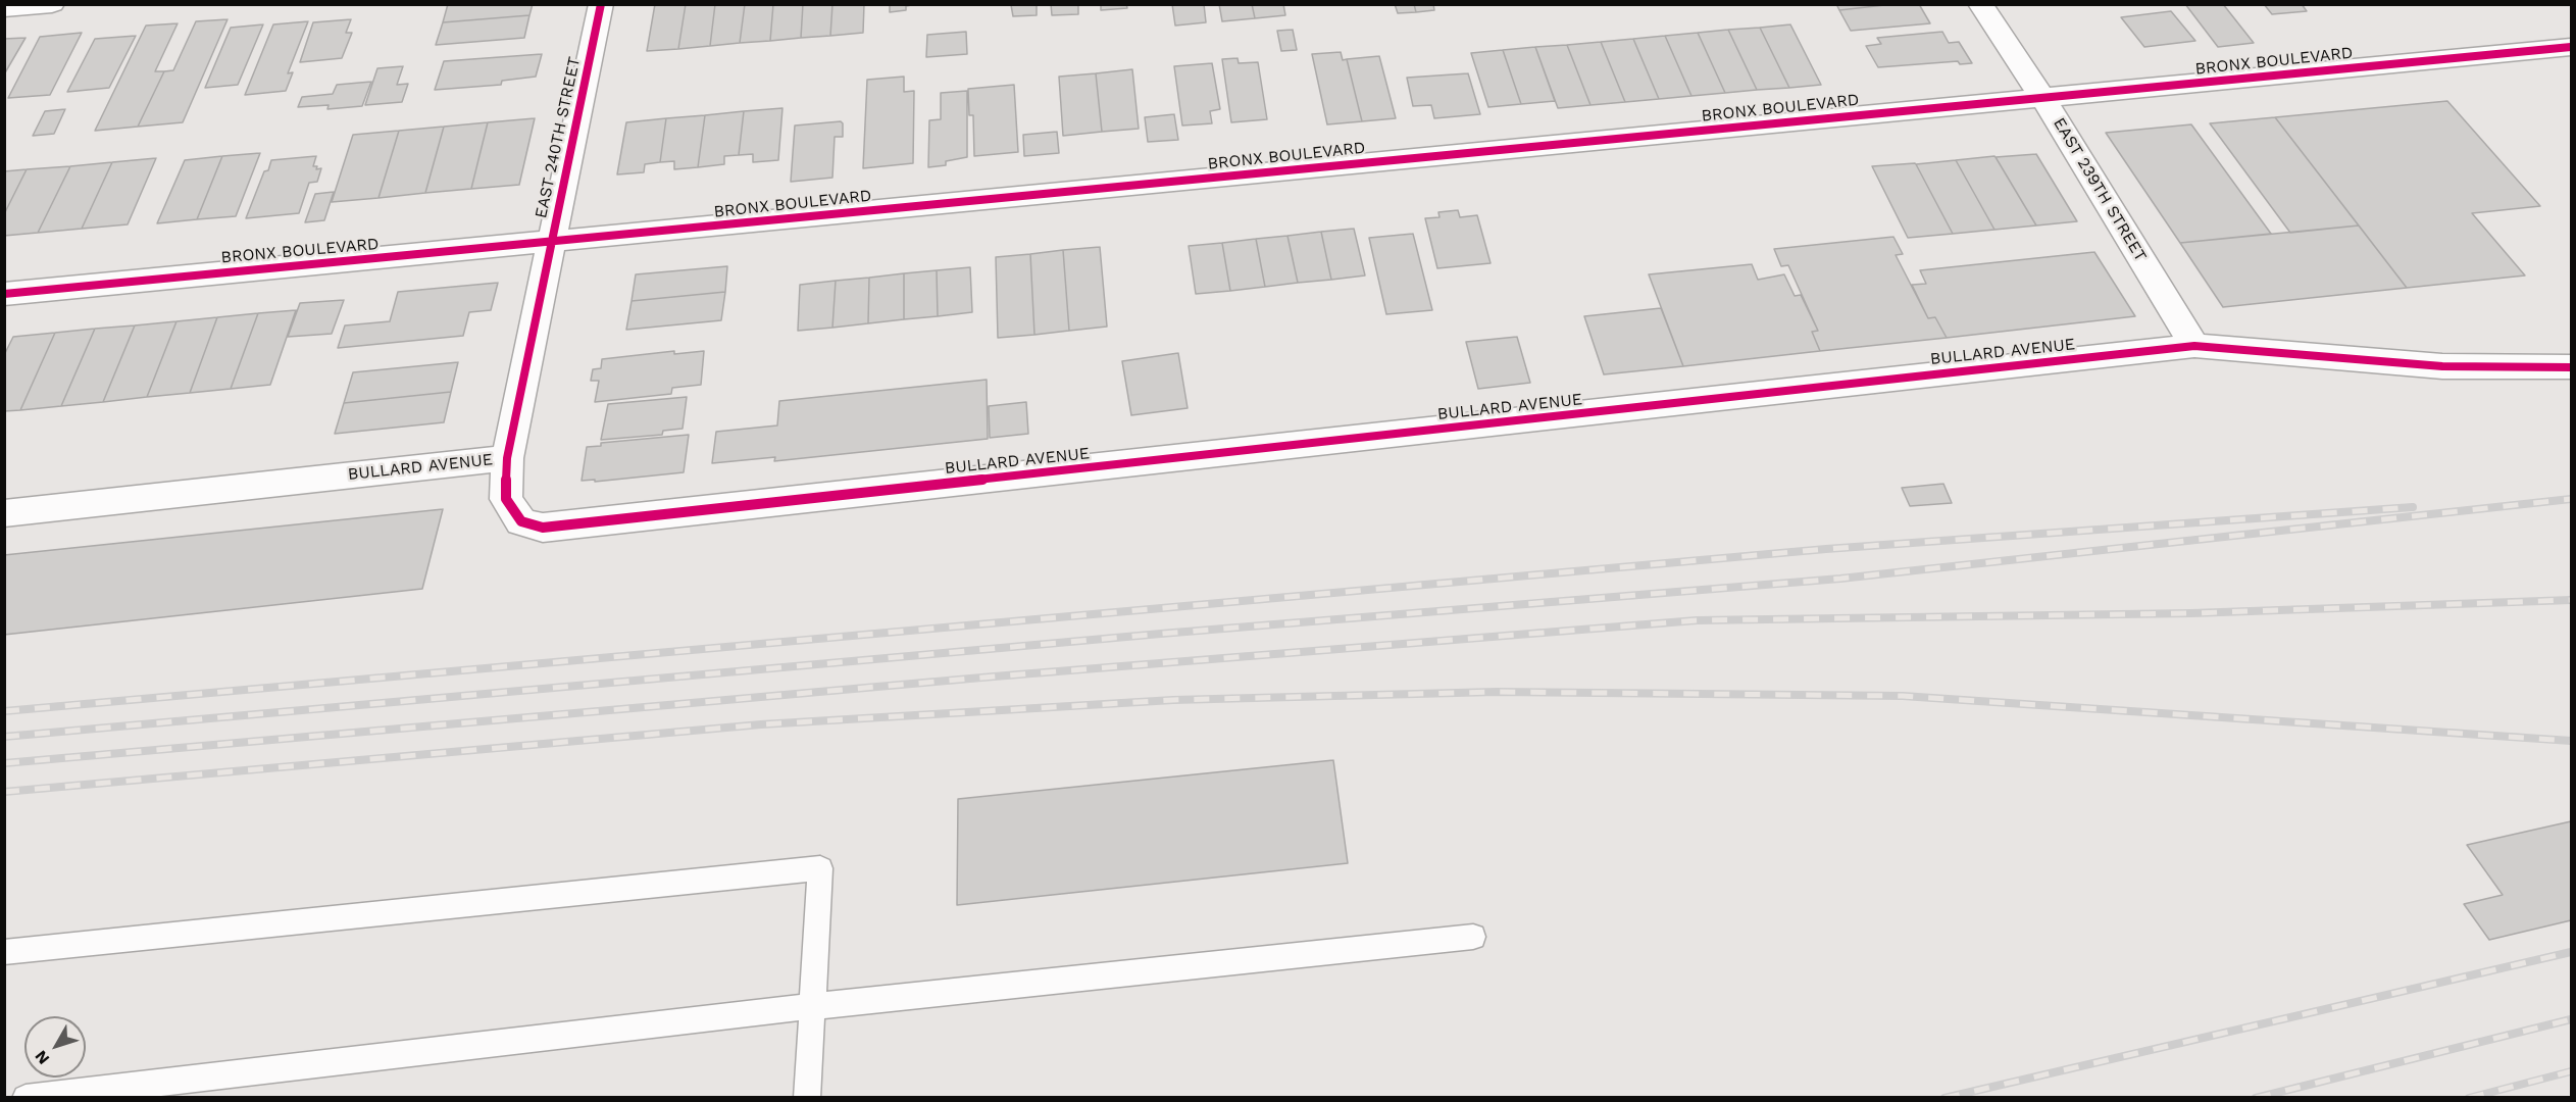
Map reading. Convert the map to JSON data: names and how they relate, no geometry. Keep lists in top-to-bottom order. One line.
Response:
{"streets":{"street":["BRONX BOULEVARD","EAST 240TH STREET","EAST 239TH STREET","BULLARD AVENUE"]},"crossings":[["BRONX BOULEVARD","EAST 240TH STREET"],["BRONX BOULEVARD","EAST 239TH STREET"],["EAST 240TH STREET","BULLARD AVENUE"],["EAST 239TH STREET","BULLARD AVENUE"]],"north":"bottom left"}
